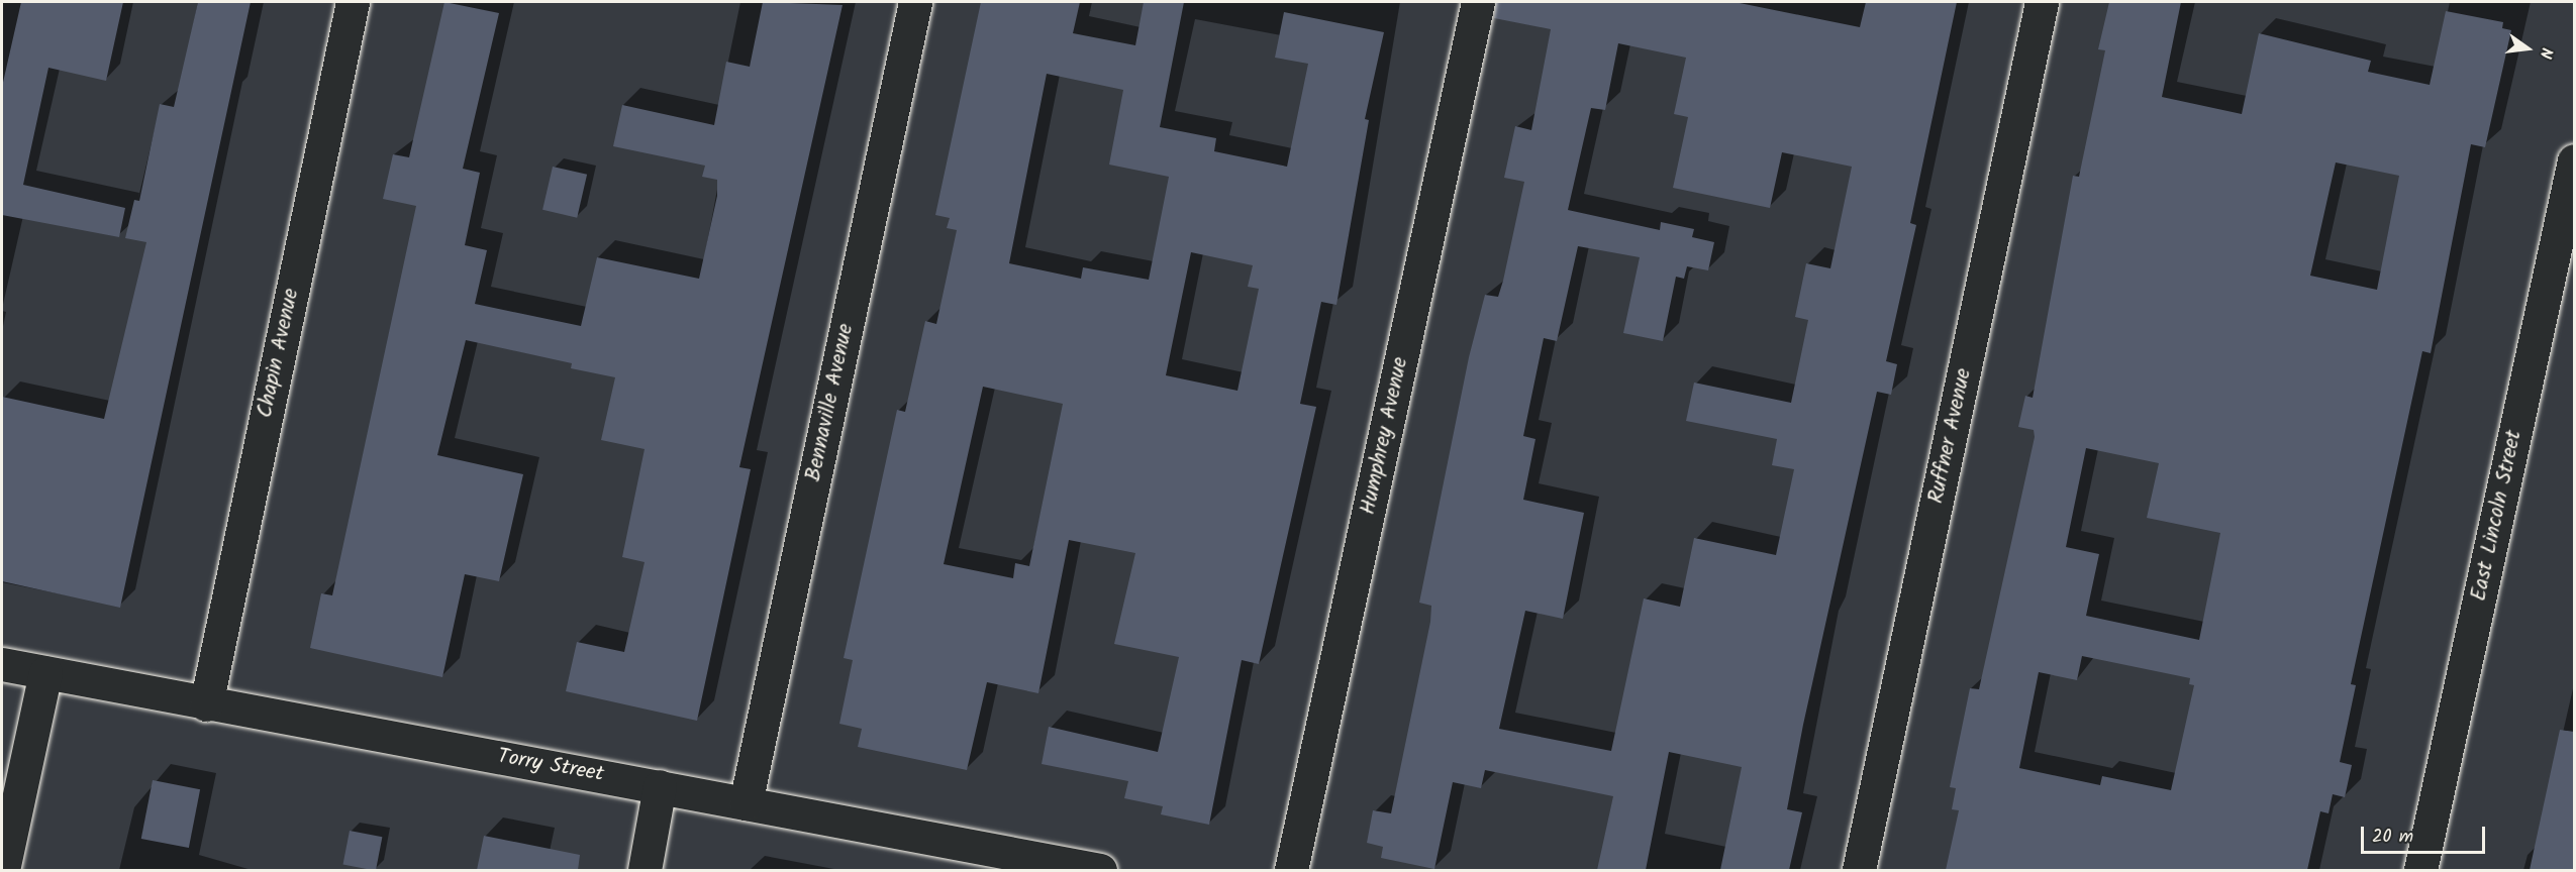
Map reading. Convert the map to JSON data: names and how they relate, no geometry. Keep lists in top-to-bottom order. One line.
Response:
{"streets":{"street":["Chapin Avenue","Bennaville Avenue","Humphrey Avenue","Ruffner Avenue","East Lincoln Street","Torry Street"]},"crossings":[["Chapin Avenue","Torry Street"],["Bennaville Avenue","Torry Street"]],"scale_bar":"20 m","north":"right"}
